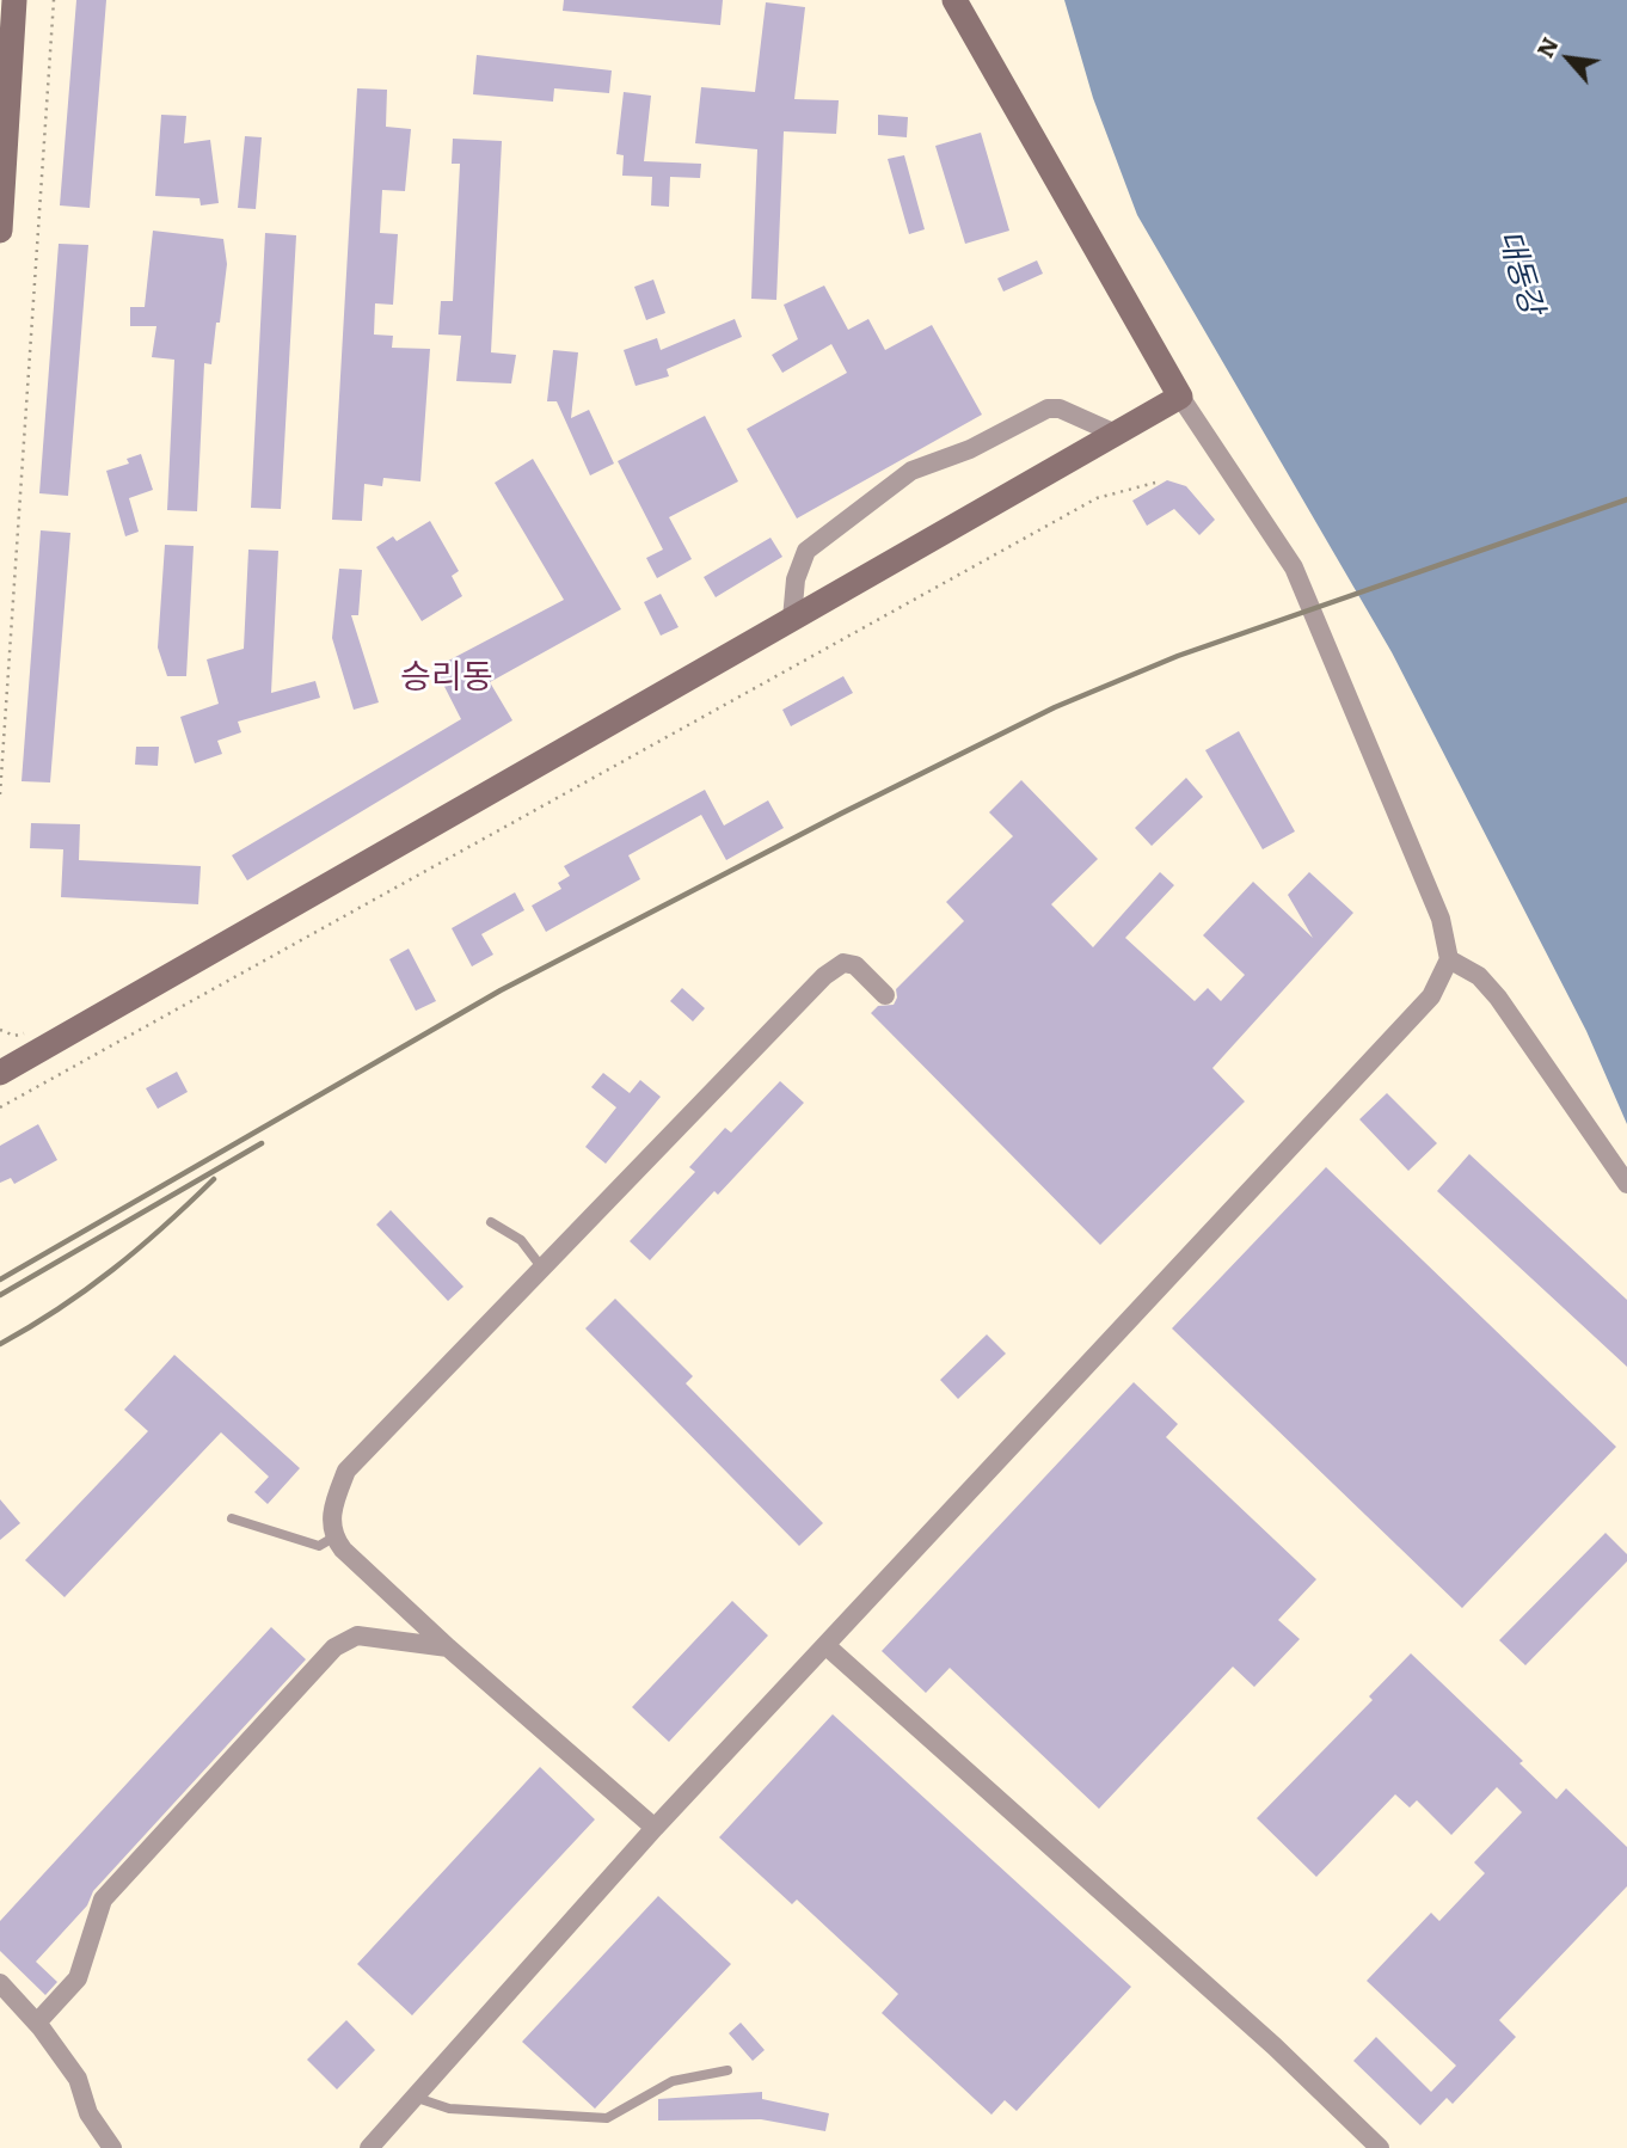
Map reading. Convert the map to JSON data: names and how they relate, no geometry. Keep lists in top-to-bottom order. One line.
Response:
{"districts":["승리동"],"water":["대동강"],"north":"top left"}
